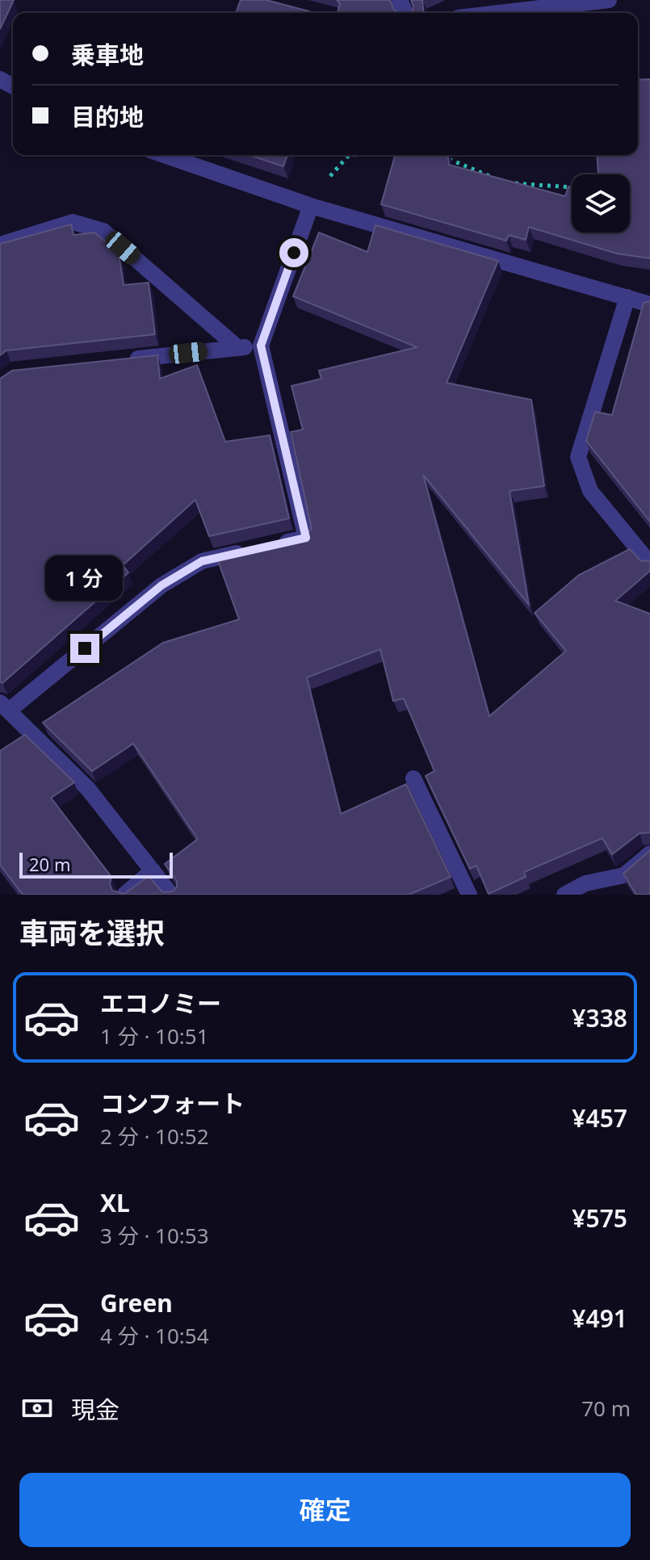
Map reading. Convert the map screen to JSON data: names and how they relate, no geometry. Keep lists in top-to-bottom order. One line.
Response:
{"scale_bar":"20 m","page":{"banner":["乗車地","目的地"],"bubble":"1 分","scale":"20 m","heading":"車両を選択","list":[{"name":"エコノミー","note":"1 分 · 10:51","value":"¥338"},{"name":"コンフォート","note":"2 分 · 10:52","value":"¥457"},{"name":"XL","note":"3 分 · 10:53","value":"¥575"},{"name":"Green","note":"4 分 · 10:54","value":"¥491"}],"pay":["現金","70 m"],"buttons":"確定"}}
